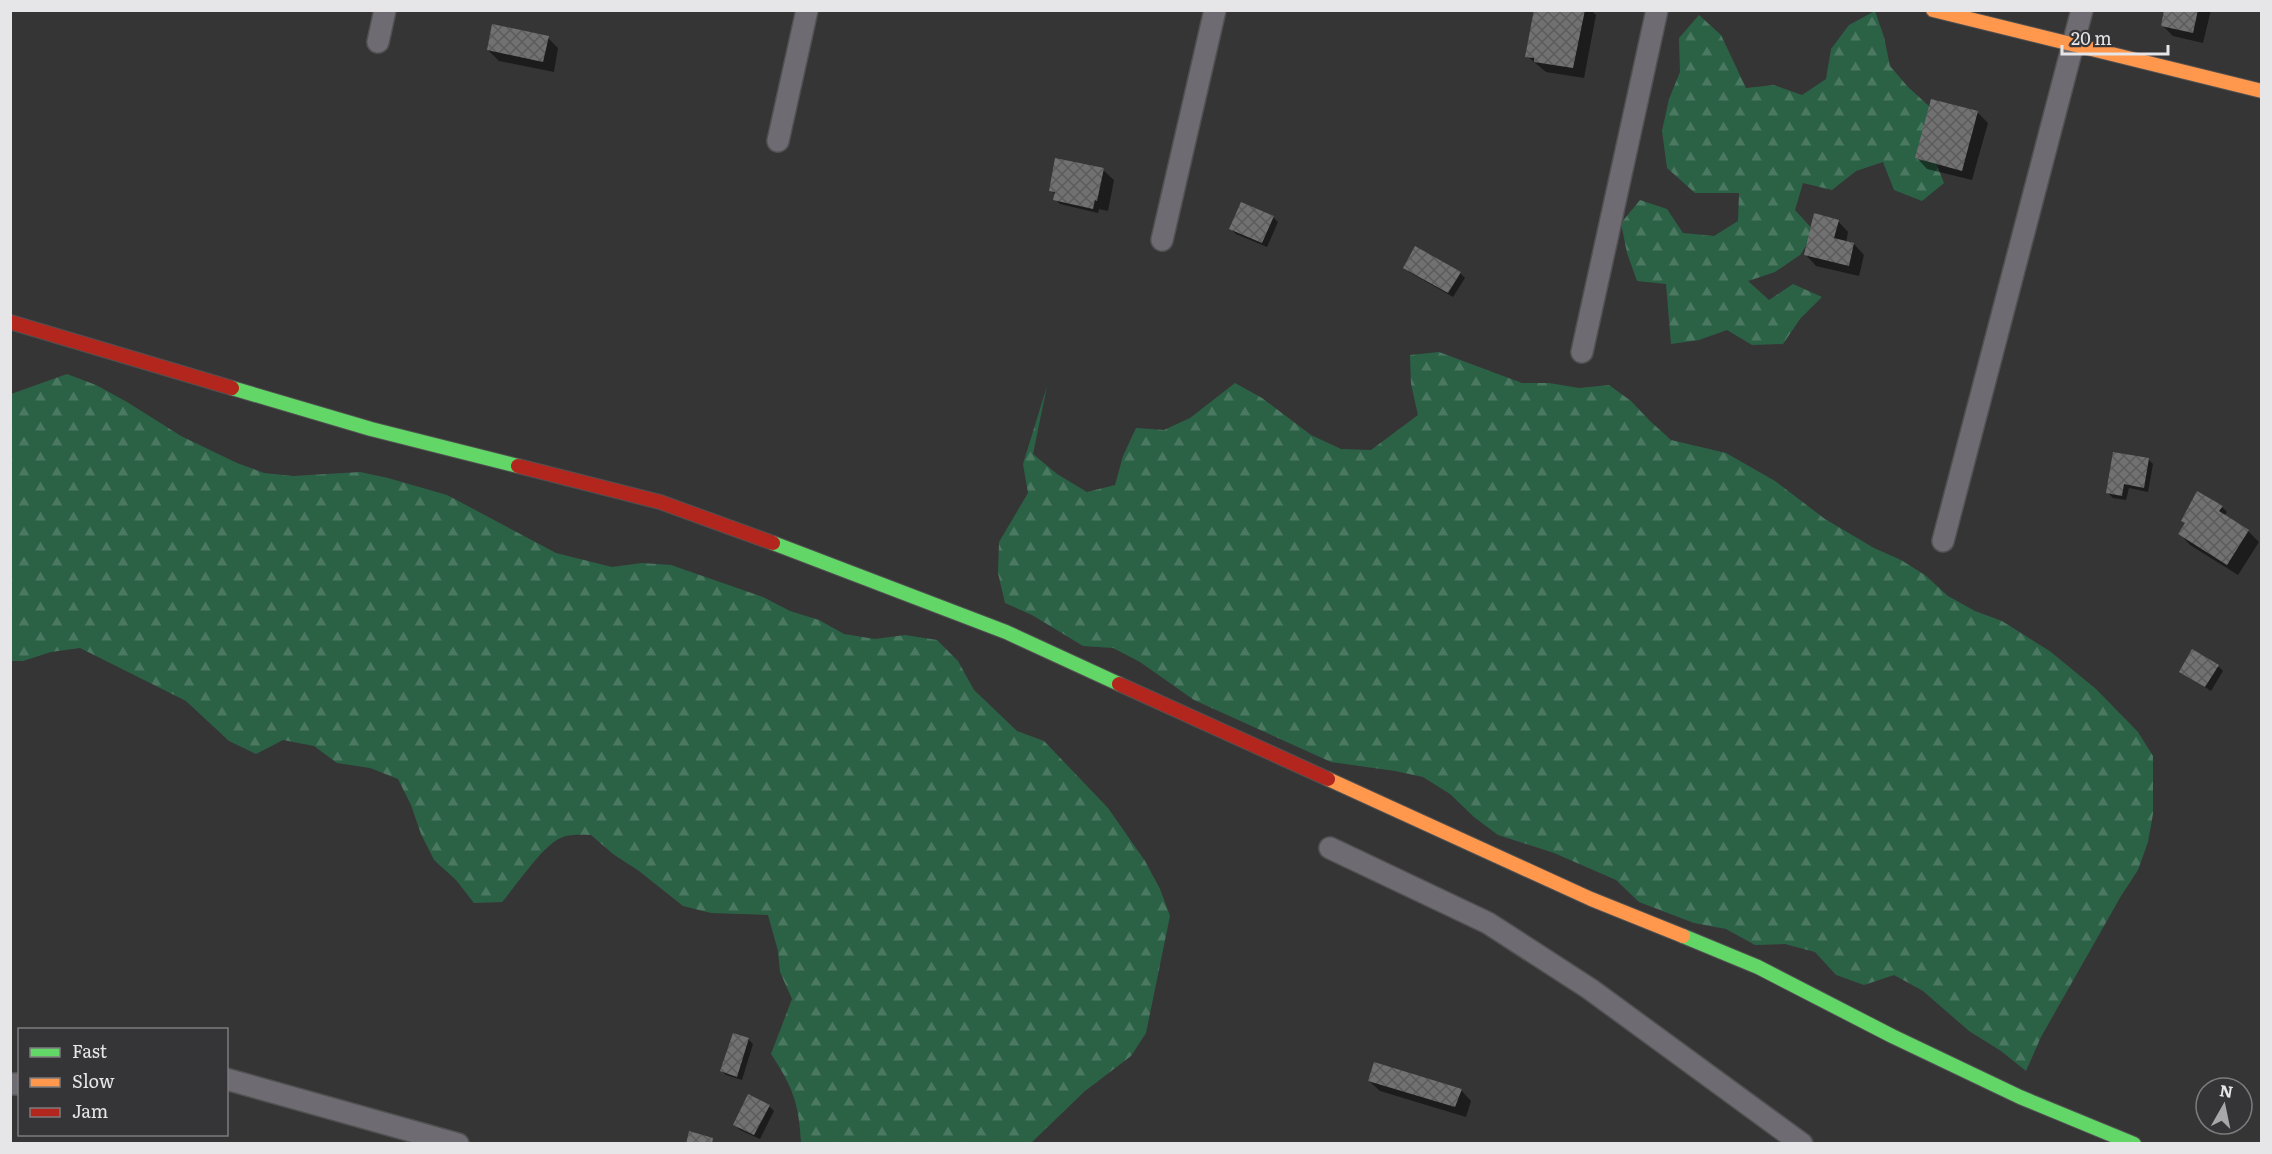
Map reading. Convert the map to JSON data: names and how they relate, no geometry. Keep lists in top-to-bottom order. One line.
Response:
{"legend":["Fast","Slow","Jam"],"scale_bar":"20 m","north":"top"}
